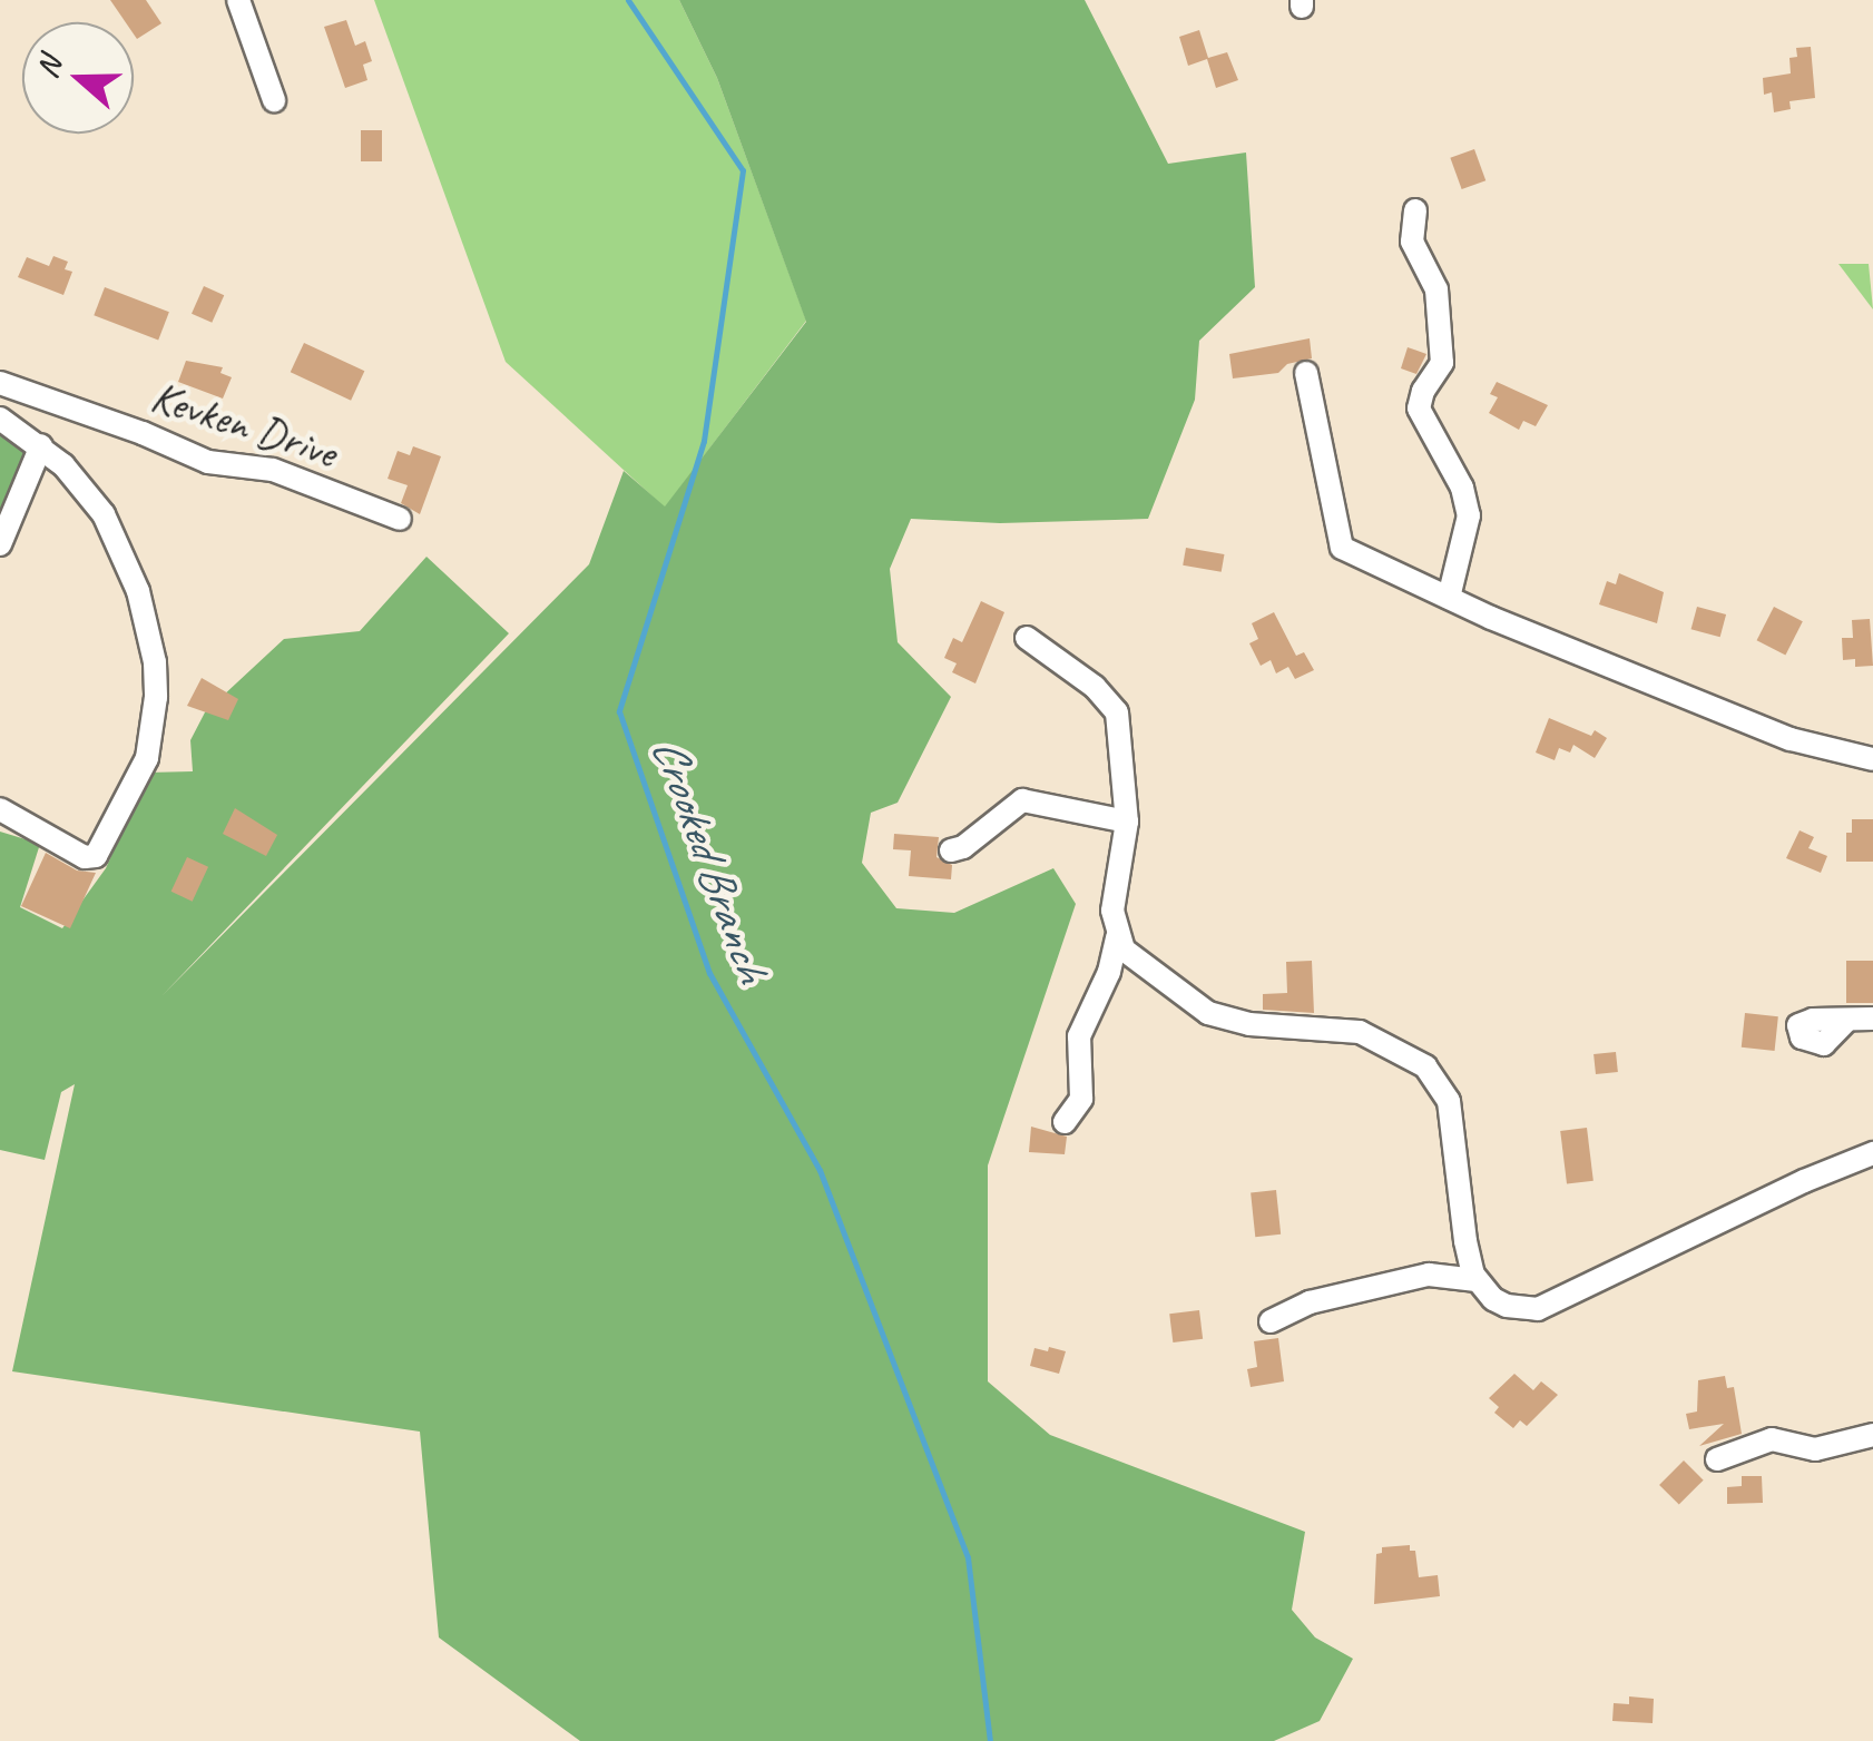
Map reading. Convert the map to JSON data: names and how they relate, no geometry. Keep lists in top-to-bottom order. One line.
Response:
{"streets":{"street":["Kevken Drive"]},"water":["Crooked Branch"],"north":"left"}
